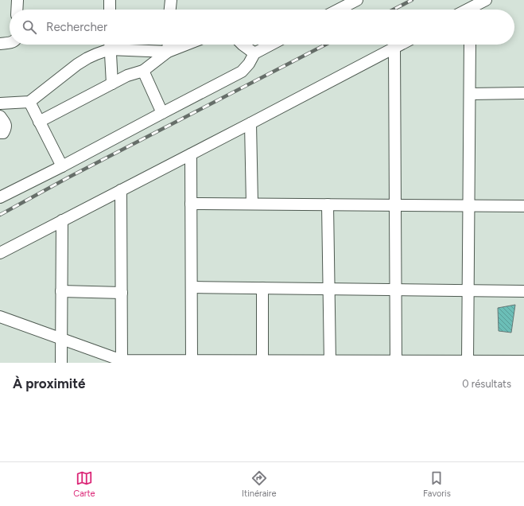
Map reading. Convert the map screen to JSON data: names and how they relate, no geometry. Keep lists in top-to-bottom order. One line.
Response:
{"page":{"search":"Rechercher","heading":["À proximité","0 résultats"],"nav":["Carte","Itinéraire","Favoris"]}}
